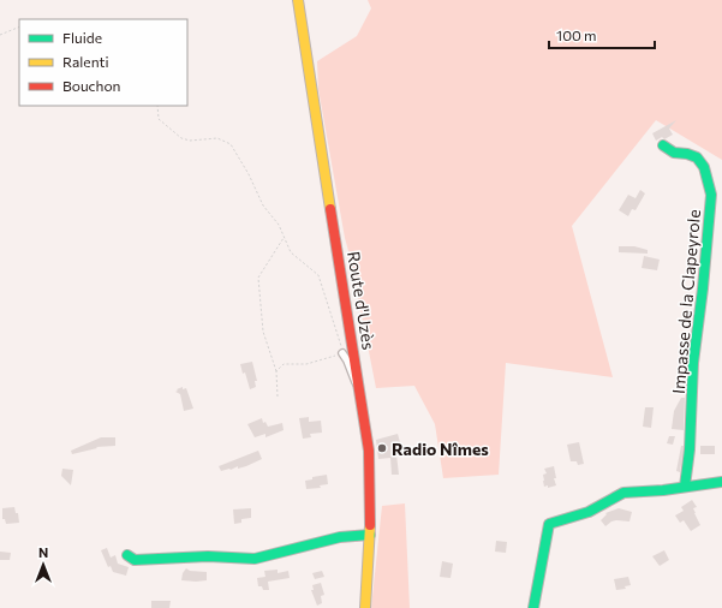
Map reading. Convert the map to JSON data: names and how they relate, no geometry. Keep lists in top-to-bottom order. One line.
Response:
{"streets":{"street":["Route d'Uzès","Impasse de la Clapeyrole"]},"places":["Radio Nîmes"],"legend":["Fluide","Ralenti","Bouchon"],"scale_bar":"100 m","north":"top"}
